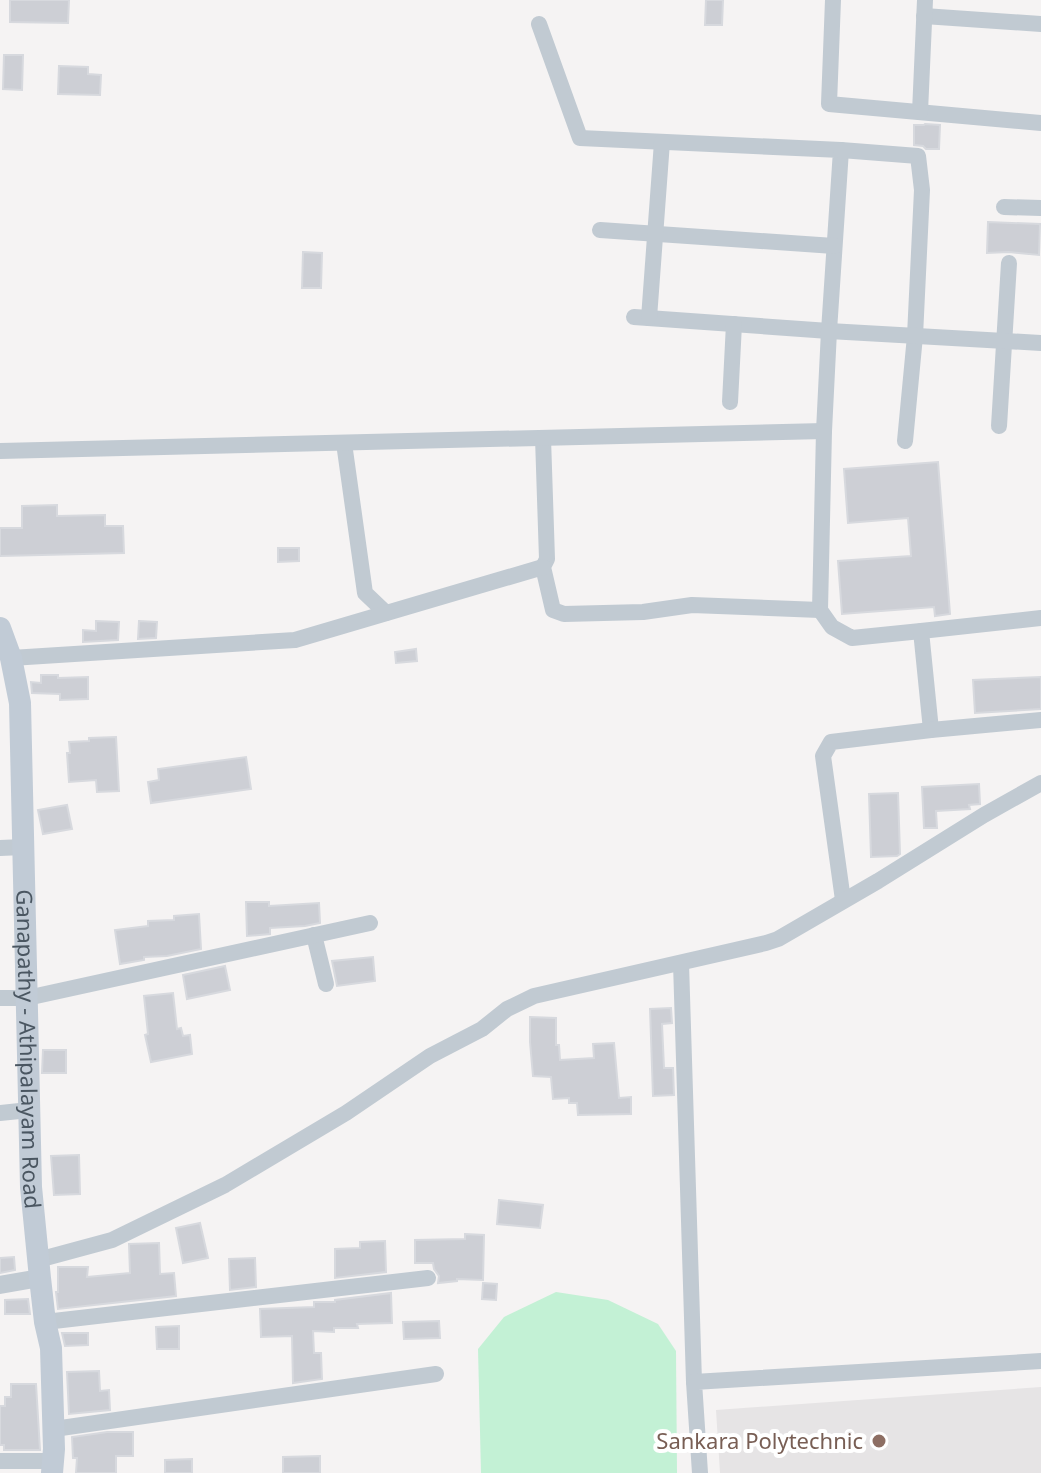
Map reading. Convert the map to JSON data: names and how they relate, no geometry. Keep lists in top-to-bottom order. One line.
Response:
{"streets":{"main road":["Ganapathy - Athipalayam Road"]},"places":["Sankara Polytechnic"]}
